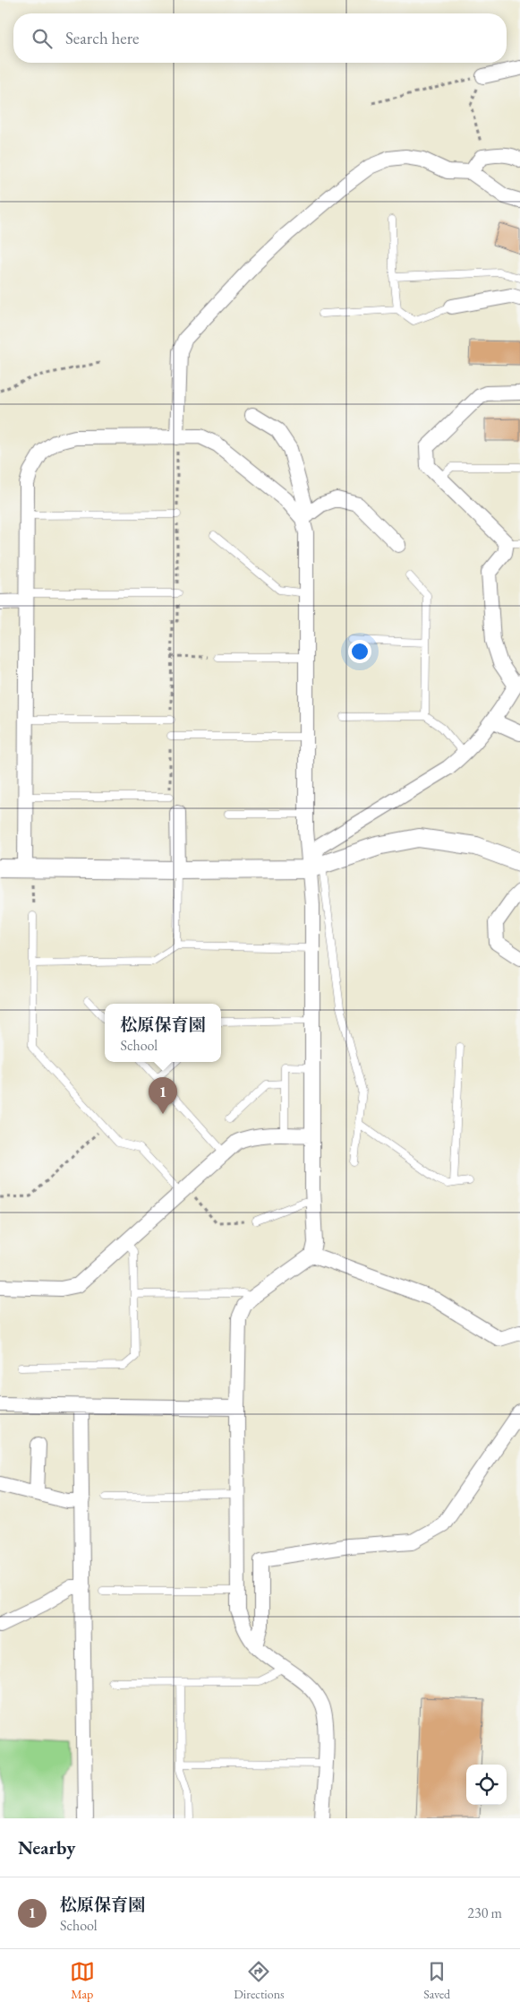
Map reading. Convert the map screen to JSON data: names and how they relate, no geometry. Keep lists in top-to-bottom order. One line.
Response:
{"page":{"search":"Search here","popup":["松原保育園","School"],"pins":"1","heading":"Nearby","list":[{"mark":"1","name":"松原保育園","note":"School","value":"230 m"}],"nav":["Map","Directions","Saved"]}}
